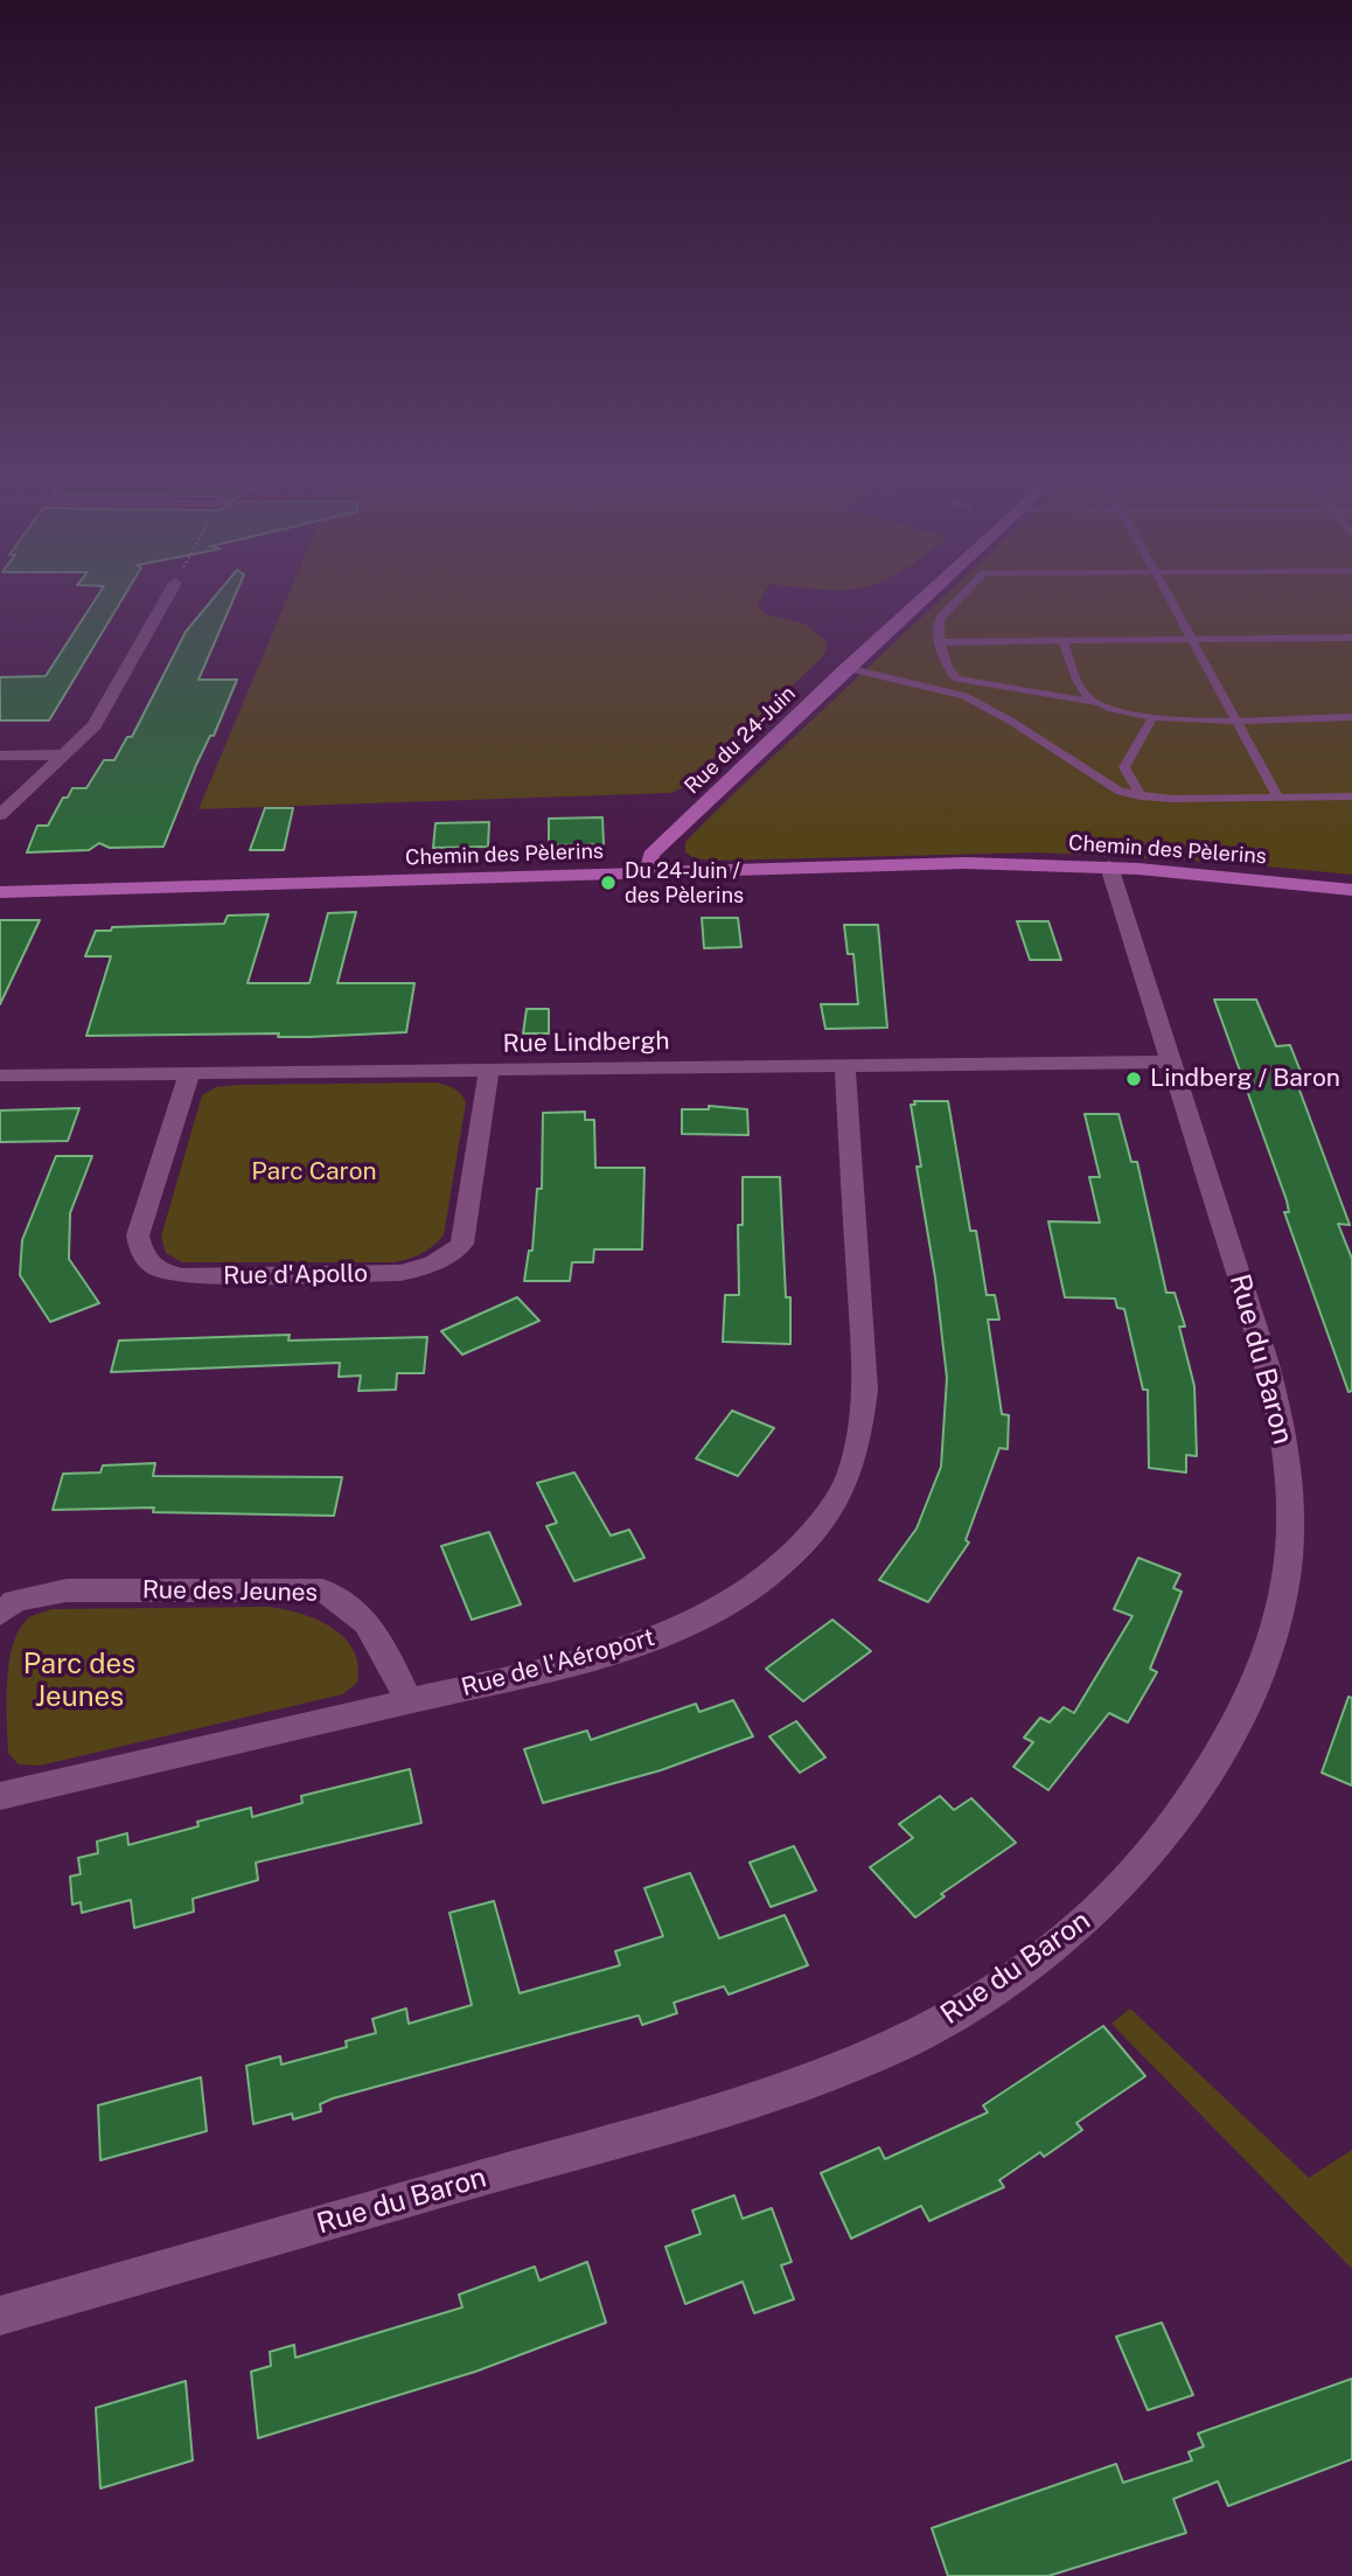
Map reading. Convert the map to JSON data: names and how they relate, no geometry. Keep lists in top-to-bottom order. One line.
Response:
{"streets":{"street":["Rue du 24-Juin","Chemin des Pèlerins","Rue Lindbergh","Rue d'Apollo","Rue du Baron","Rue des Jeunes","Rue de l'Aéroport"]},"crossings":[["Rue du 24-Juin","Chemin des Pèlerins"],["Chemin des Pèlerins","Rue du Baron"],["Rue Lindbergh","Rue d'Apollo"],["Rue Lindbergh","Rue du Baron"],["Rue Lindbergh","Rue de l'Aéroport"],["Rue des Jeunes","Rue de l'Aéroport"]],"parks":["Parc Caron","Parc des Jeunes"],"places":["Du 24-Juin / des Pèlerins","Lindberg / Baron"]}
